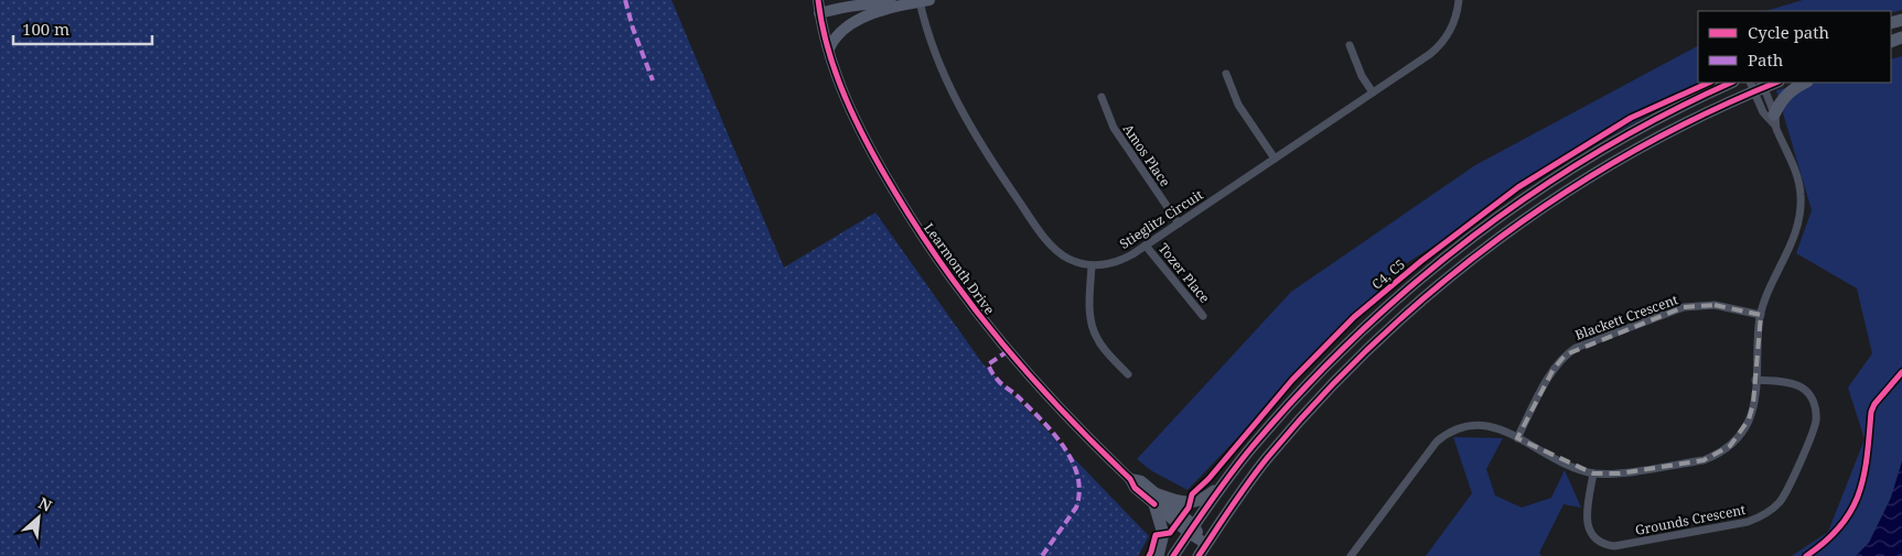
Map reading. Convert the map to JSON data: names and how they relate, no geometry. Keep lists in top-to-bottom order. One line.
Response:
{"streets":{"street":["Amos Place","Stieglitz Circuit","Learmonth Drive","Tozer Place","Blackett Crescent","Grounds Crescent"],"cycle path":["C4, C5"]},"crossings":[["Amos Place","Stieglitz Circuit"],["Stieglitz Circuit","Tozer Place"]],"legend":["Cycle path","Path"],"scale_bar":"100 m","north":"top right"}
